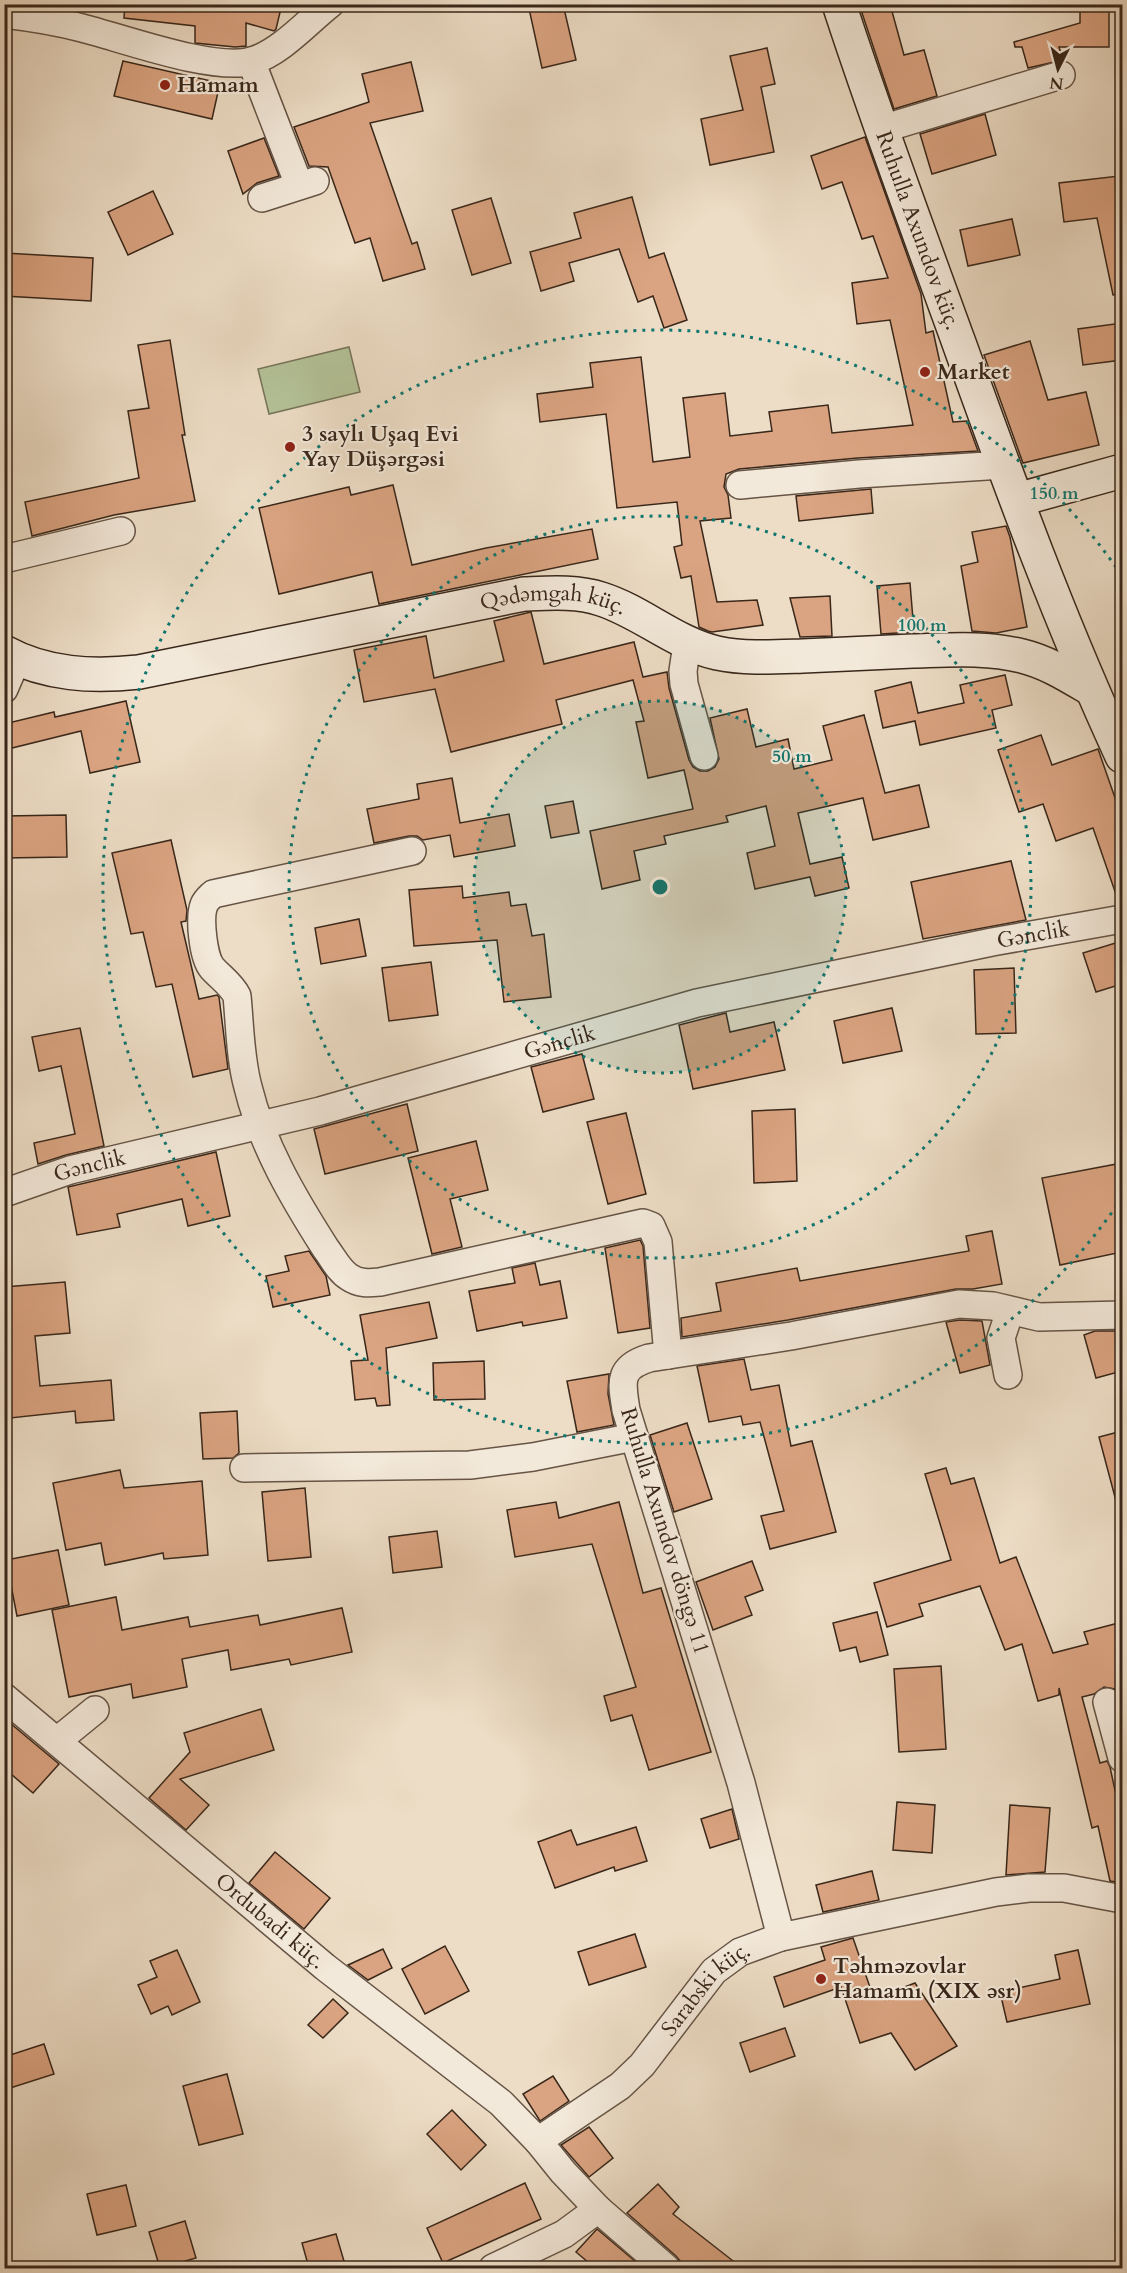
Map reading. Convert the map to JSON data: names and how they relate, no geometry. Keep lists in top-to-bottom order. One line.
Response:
{"streets":{"street":["Ruhulla Axundov küç.","Qədəmgah küç.","Gənclik","Ruhulla Axundov döngə 11","Ordubadi küç.","Sarabski küç."]},"crossings":[["Ruhulla Axundov küç.","Qədəmgah küç."],["Ruhulla Axundov döngə 11","Sarabski küç."],["Ordubadi küç.","Sarabski küç."]],"places":["Hamam","Market","3 saylı Uşaq Evi Yay Düşərgəsi","Təhməzovlar Hamamı (XIX əsr)"],"north":"bottom","rings":["150 m","100 m","50 m"]}
